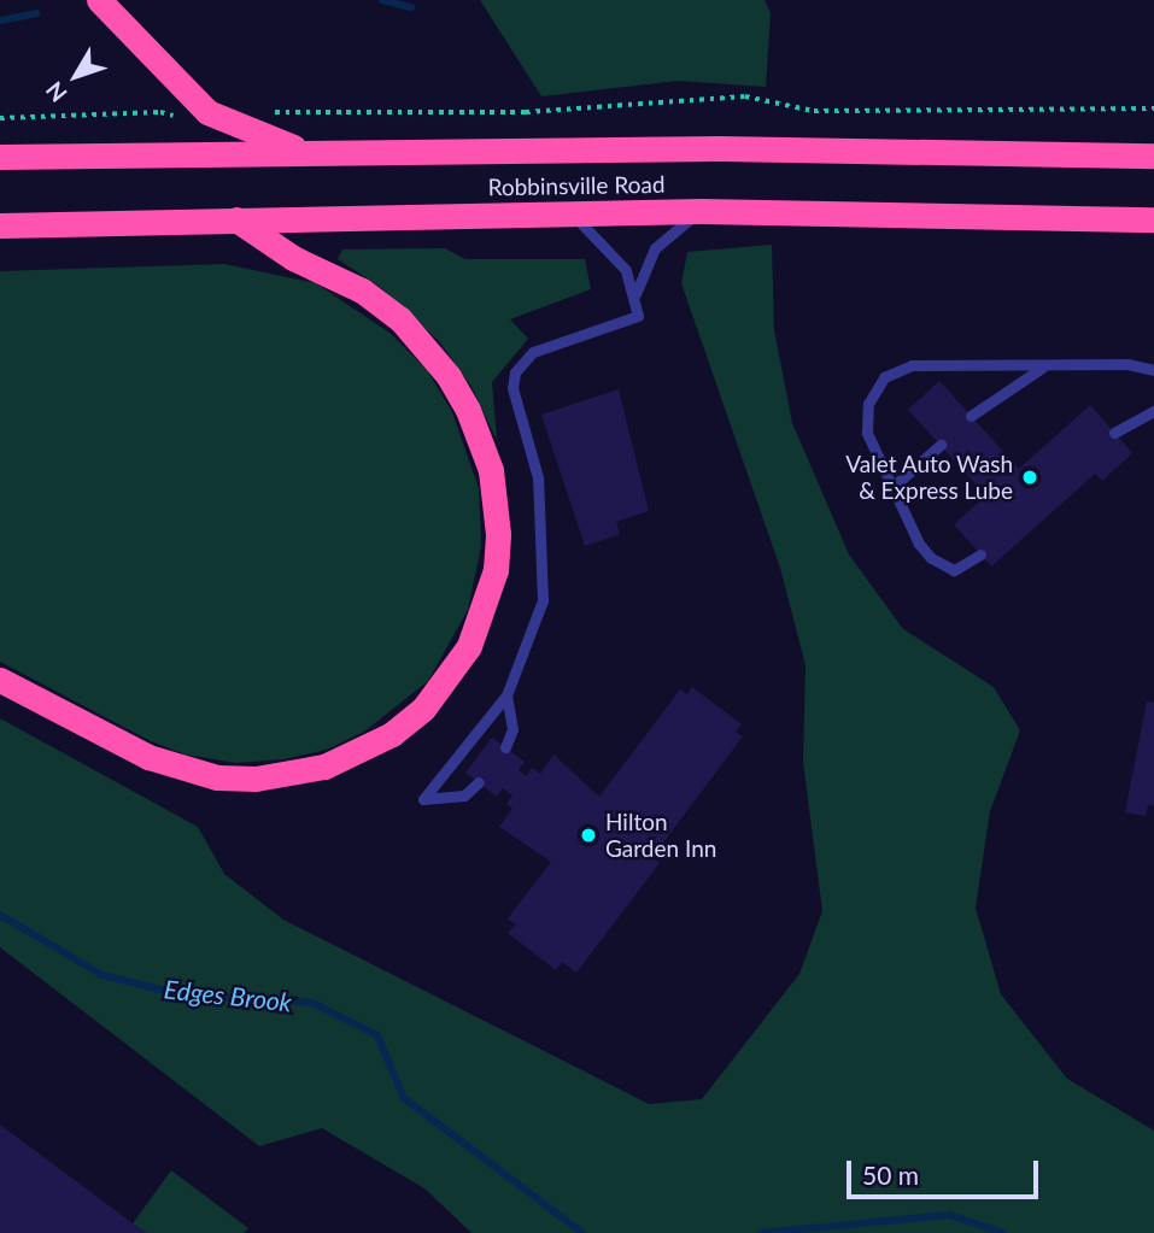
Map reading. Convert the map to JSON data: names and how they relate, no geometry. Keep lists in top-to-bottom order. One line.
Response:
{"streets":{"highway":["Robbinsville Road"]},"water":["Edges Brook"],"places":["Valet Auto Wash & Express Lube","Hilton Garden Inn"],"scale_bar":"50 m","north":"bottom left"}
